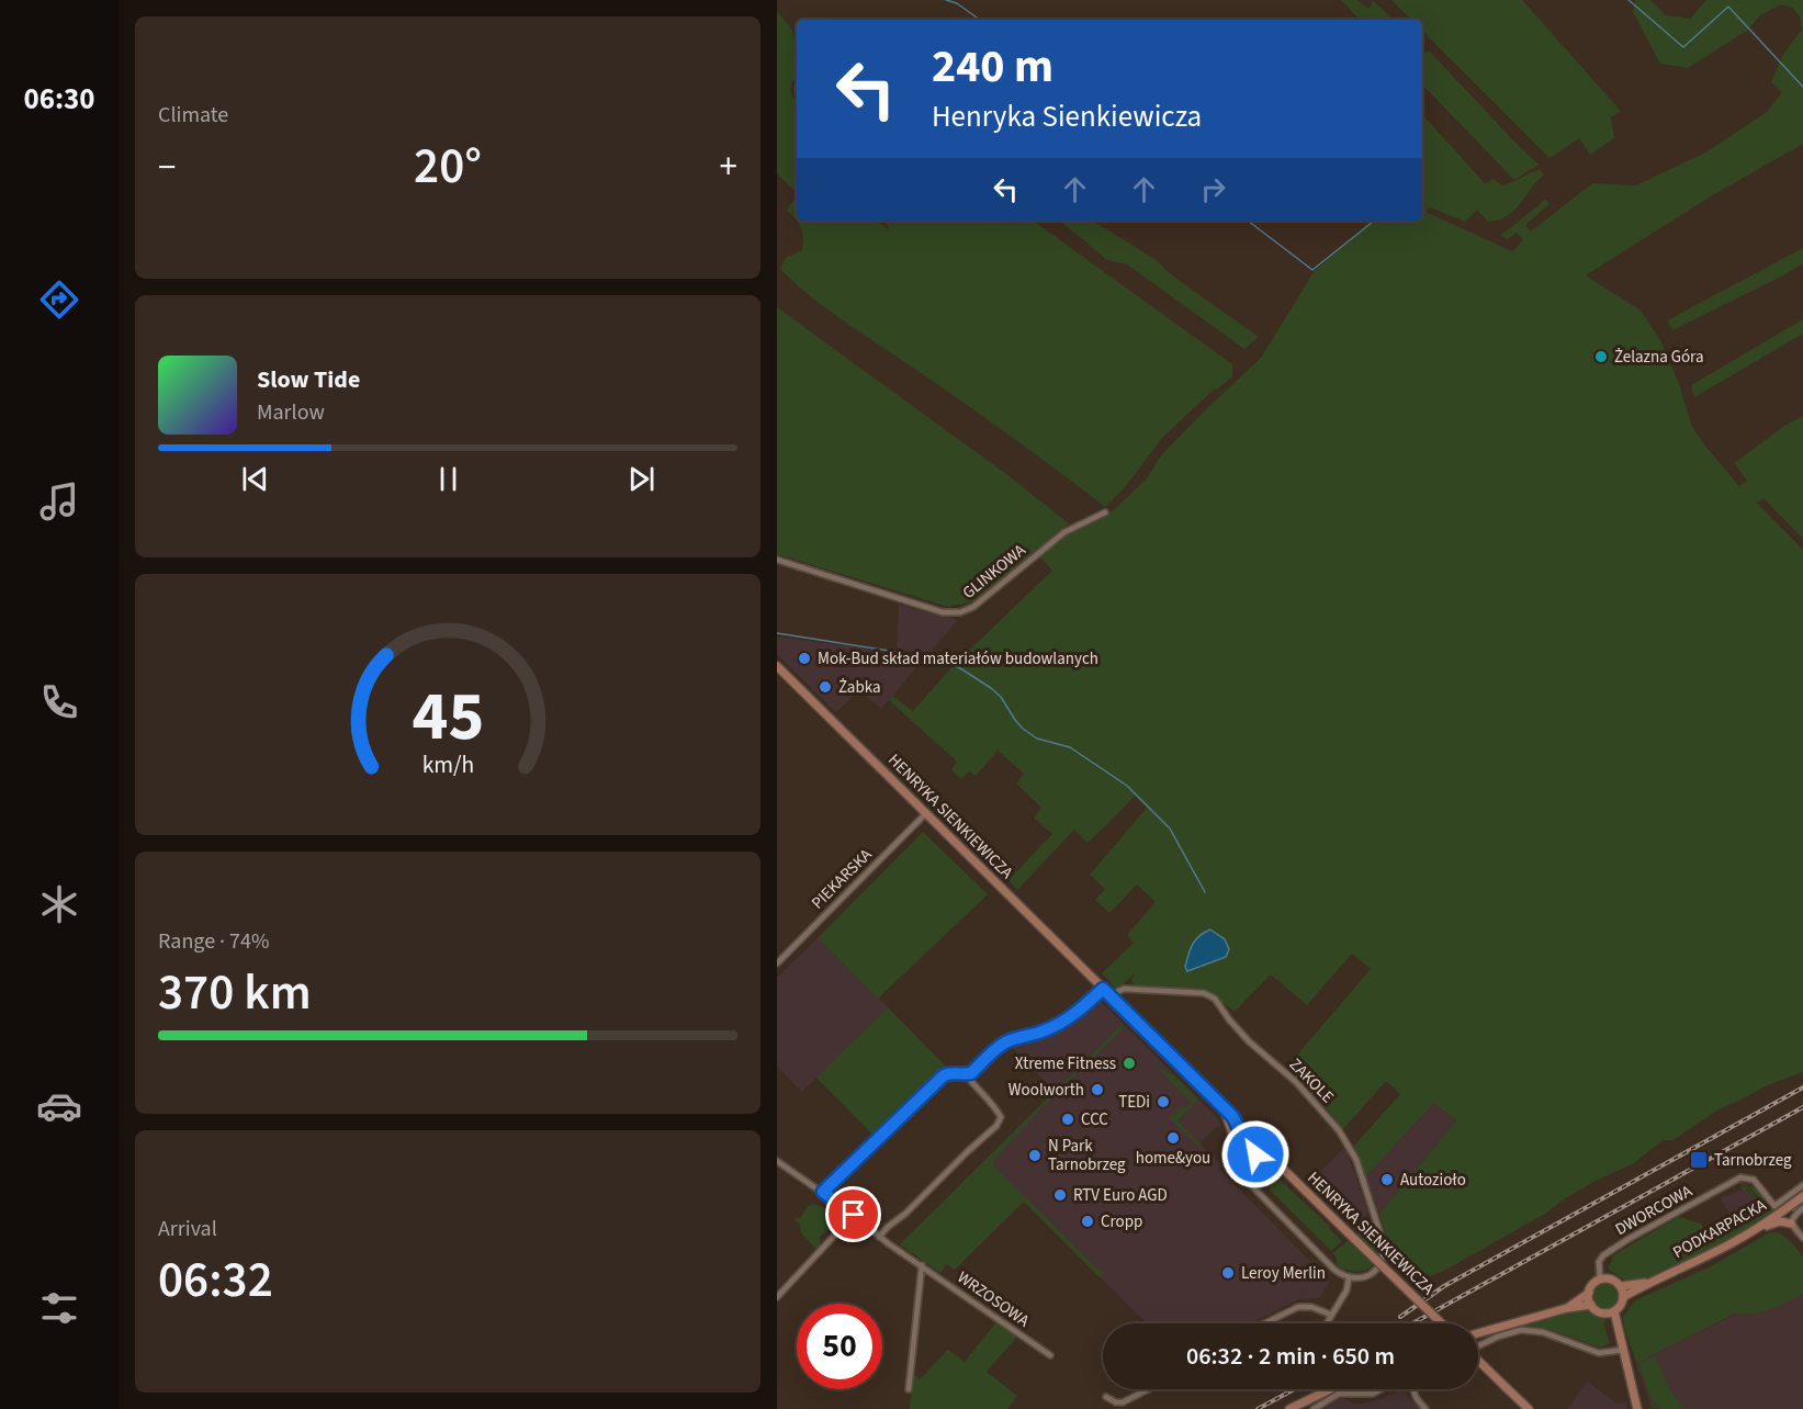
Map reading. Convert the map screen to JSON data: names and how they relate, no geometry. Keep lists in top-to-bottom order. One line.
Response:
{"streets":{"main road":["HENRYKA SIENKIEWICZA","PODKARPACKA"],"street":["GLINKOWA","PIEKARSKA","ZAKOLE","DWORCOWA","WRZOSOWA"]},"crossings":[["HENRYKA SIENKIEWICZA","PIEKARSKA"],["HENRYKA SIENKIEWICZA","ZAKOLE"],["DWORCOWA","PODKARPACKA"]],"places":{"other":["Żelazna Góra","Mok-Bud skład materiałów budowlanych","Żabka","Xtreme Fitness","Woolworth","TEDi","CCC","home&you","N Park Tarnobrzeg","Autozioło","RTV Euro AGD","Cropp","Leroy Merlin"],"transit":["Tarnobrzeg"]},"page":{"tabs":"06:30","tile":["Climate",["Range · 74%","370 km"],["Arrival","06:32"]],"turn":["240 m","Henryka Sienkiewicza"],"heat":["−","20°","+"],"song":["Slow Tide","Marlow"],"limit":"50","trip":"06:32 · 2 min · 650 m","gauge":["45","km/h"]}}
